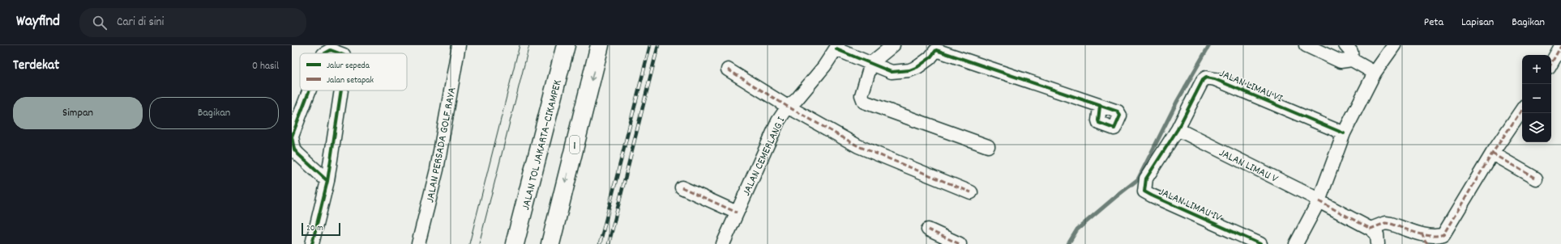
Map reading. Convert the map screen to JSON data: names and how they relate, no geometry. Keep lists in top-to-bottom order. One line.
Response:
{"streets":{"highway":["JALAN TOL JAKARTA–CIKAMPEK","1"],"street":["JALAN LIMAU VI","JALAN PERSADA GOLF RAYA","JALAN CEMERLANG I","JALAN LIMAU V","JALAN LIMAU IV"]},"crossings":[["JALAN LIMAU VI","JALAN LIMAU V"],["JALAN LIMAU VI","JALAN LIMAU IV"],["JALAN LIMAU V","JALAN LIMAU IV"]],"legend":["Jalur sepeda","Jalan setapak"],"scale_bar":"20 m","page":{"header":"Wayfind","search":"Cari di sini","nav":["Peta","Lapisan","Bagikan"],"heading":["Terdekat","0 hasil"],"map_buttons":["+","−"],"buttons":["Simpan","Bagikan"],"scale":"20 m"}}
